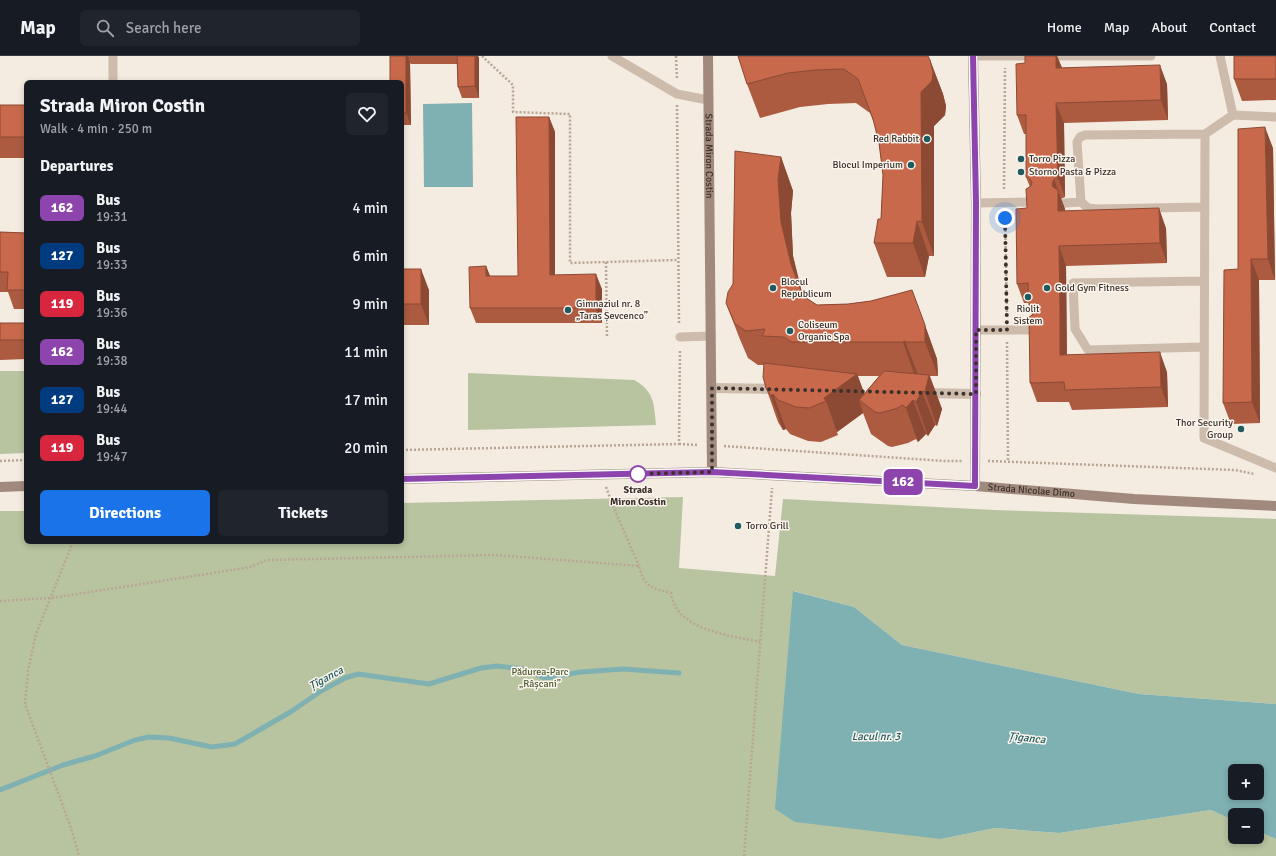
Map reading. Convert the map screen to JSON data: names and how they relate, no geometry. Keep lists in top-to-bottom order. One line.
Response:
{"streets":{"main road":["Strada Miron Costin","Strada Nicolae Dimo"]},"crossings":[["Strada Miron Costin","Strada Nicolae Dimo"]],"water":["Țîganca","Lacul nr. 3"],"parks":["Pădurea-Parc „Râșcani”"],"places":["Red Rabbit","Torro Pizza","Blocul Imperium","Storno Pasta & Pizza","Blocul Republicum","Gold Gym Fitness","Riolit Sistem","Gimnaziul nr. 8 „Taras Șevcenco”","Coliseum Organic Spa","Thor Security Group","Strada Miron Costin","Torro Grill"],"lines":["bus line 162"],"page":{"header":"Map","search":"Search here","nav":["Home","Map","About","Contact"],"on_map":"162","heading":[["Strada Miron Costin","Walk · 4 min · 250 m"],"Departures"],"list":[{"mark":"162","name":"Bus","note":"19:31","value":"4 min"},{"mark":"127","name":"Bus","note":"19:33","value":"6 min"},{"mark":"119","name":"Bus","note":"19:36","value":"9 min"},{"mark":"162","name":"Bus","note":"19:38","value":"11 min"},{"mark":"127","name":"Bus","note":"19:44","value":"17 min"},{"mark":"119","name":"Bus","note":"19:47","value":"20 min"}],"buttons":["Directions","Tickets"],"map_buttons":["+","−"]}}
